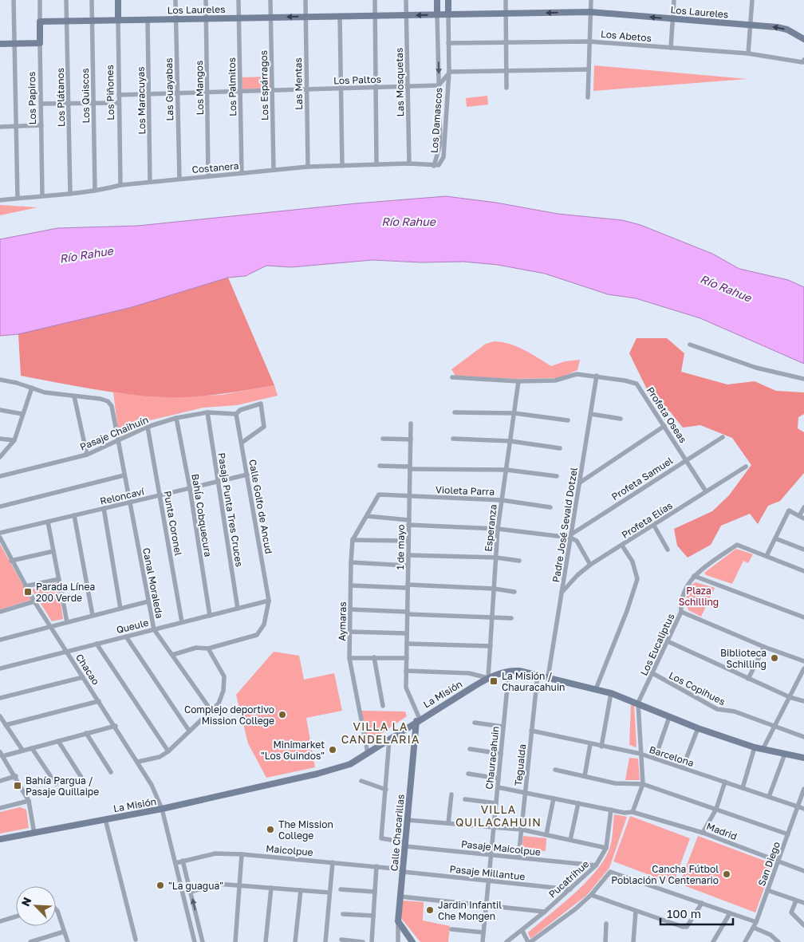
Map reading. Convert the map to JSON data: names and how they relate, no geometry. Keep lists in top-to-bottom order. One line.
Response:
{"streets":{"street":["Los Laureles","Los Abetos","Los Paltos","Las Mosquetas","Las Mentas","Los Espárragos","Los Palmitos","Los Mangos","Las Guayabas","Los Piñones","Los Quiscos","Los Plátanos","Los Papiros","Los Maracuyas","Los Damascos","Costanera","Profeta Oseas","Pasaje Chaihuín","Profeta Samuel","Violeta Parra","Reloncaví","Calle Golfo de Ancud","Pasaja Punta Tres Cruces","BahÍa Cobquecura","Profeta Elías","Punta Coronel","Padre José Sevald Dotzel","Esperanza","1 de mayo","Canal Moraleda","Aymaras","Queule","Los Eucaliptus","Chacao","Los Copihues","La Misión","Barcelona","Chauracahuin","Tegualda","Madrid","Calle Chacarillas","Pasaje Maicolpue","Maicolpue","San Diego","Pasaje Millantue","Pucatrihue"]},"crossings":[["Los Laureles","Las Mosquetas"],["Los Laureles","Las Mentas"],["Los Laureles","Los Espárragos"],["Los Laureles","Los Palmitos"],["Los Laureles","Los Mangos"],["Los Laureles","Las Guayabas"],["Los Laureles","Los Piñones"],["Los Laureles","Los Quiscos"],["Los Laureles","Los Plátanos"],["Los Laureles","Los Papiros"],["Los Laureles","Los Maracuyas"],["Los Laureles","Los Damascos"],["Los Abetos","Los Damascos"],["Los Paltos","Las Mosquetas"],["Los Paltos","Las Mentas"],["Los Paltos","Los Espárragos"],["Los Paltos","Los Palmitos"],["Los Paltos","Los Mangos"],["Los Paltos","Las Guayabas"],["Los Paltos","Los Piñones"],["Los Paltos","Los Maracuyas"],["Los Paltos","Los Damascos"],["Las Mosquetas","Costanera"],["Las Mentas","Costanera"],["Los Espárragos","Costanera"],["Los Palmitos","Costanera"],["Los Mangos","Costanera"],["Las Guayabas","Costanera"],["Los Piñones","Costanera"],["Los Quiscos","Costanera"],["Los Plátanos","Costanera"],["Los Papiros","Costanera"],["Los Maracuyas","Costanera"],["Los Damascos","Costanera"],["Profeta Oseas","Profeta Samuel"],["Profeta Oseas","Profeta Elías"],["Profeta Oseas","Padre José Sevald Dotzel"],["Profeta Oseas","Esperanza"],["Pasaje Chaihuín","Calle Golfo de Ancud"],["Pasaje Chaihuín","Pasaja Punta Tres Cruces"],["Pasaje Chaihuín","BahÍa Cobquecura"],["Pasaje Chaihuín","Punta Coronel"],["Pasaje Chaihuín","Canal Moraleda"],["Profeta Samuel","Padre José Sevald Dotzel"],["Violeta Parra","Esperanza"],["Violeta Parra","1 de mayo"],["Violeta Parra","Aymaras"],["Reloncaví","Calle Golfo de Ancud"],["Reloncaví","Pasaja Punta Tres Cruces"],["Reloncaví","BahÍa Cobquecura"],["Reloncaví","Punta Coronel"],["Reloncaví","Canal Moraleda"],["Calle Golfo de Ancud","Queule"],["Pasaja Punta Tres Cruces","Queule"],["BahÍa Cobquecura","Queule"],["Profeta Elías","Padre José Sevald Dotzel"],["Punta Coronel","Queule"],["Padre José Sevald Dotzel","La Misión"],["Esperanza","La Misión"],["1 de mayo","La Misión"],["1 de mayo","Calle Chacarillas"],["Canal Moraleda","Queule"],["Aymaras","La Misión"],["Queule","Chacao"],["Los Eucaliptus","Los Copihues"],["Los Eucaliptus","La Misión"],["Chacao","La Misión"],["Chacao","Maicolpue"],["La Misión","Chauracahuin"],["La Misión","Tegualda"],["La Misión","Calle Chacarillas"],["Barcelona","Tegualda"],["Barcelona","San Diego"],["Chauracahuin","Pasaje Maicolpue"],["Chauracahuin","Pasaje Millantue"],["Tegualda","Pasaje Maicolpue"],["Madrid","San Diego"],["Madrid","Pucatrihue"],["Calle Chacarillas","Pasaje Maicolpue"],["Calle Chacarillas","Maicolpue"],["Calle Chacarillas","Pasaje Millantue"],["Pasaje Maicolpue","Pucatrihue"],["Maicolpue","Pasaje Millantue"],["Pasaje Millantue","Pucatrihue"]],"one_way":["Los Laureles"],"districts":["VILLA LA CANDELARIA","VILLA QUILACAHUIN"],"water":["Río Rahue"],"parks":["Plaza Schilling"],"places":{"transit":["Parada Línea 200 Verde","La Misión / Chauracahuin","Bahía Pargua / Pasaje Quillaipe"],"other":["Biblioteca Schilling","Complejo deportivo Mission College","Minimarket \"Los Guindos\"","The Mission College","Cancha Fútbol Población V Centenario","\"La guagua\"","Jardin Infantil Che Mongen"]},"scale_bar":"100 m","north":"top left"}
